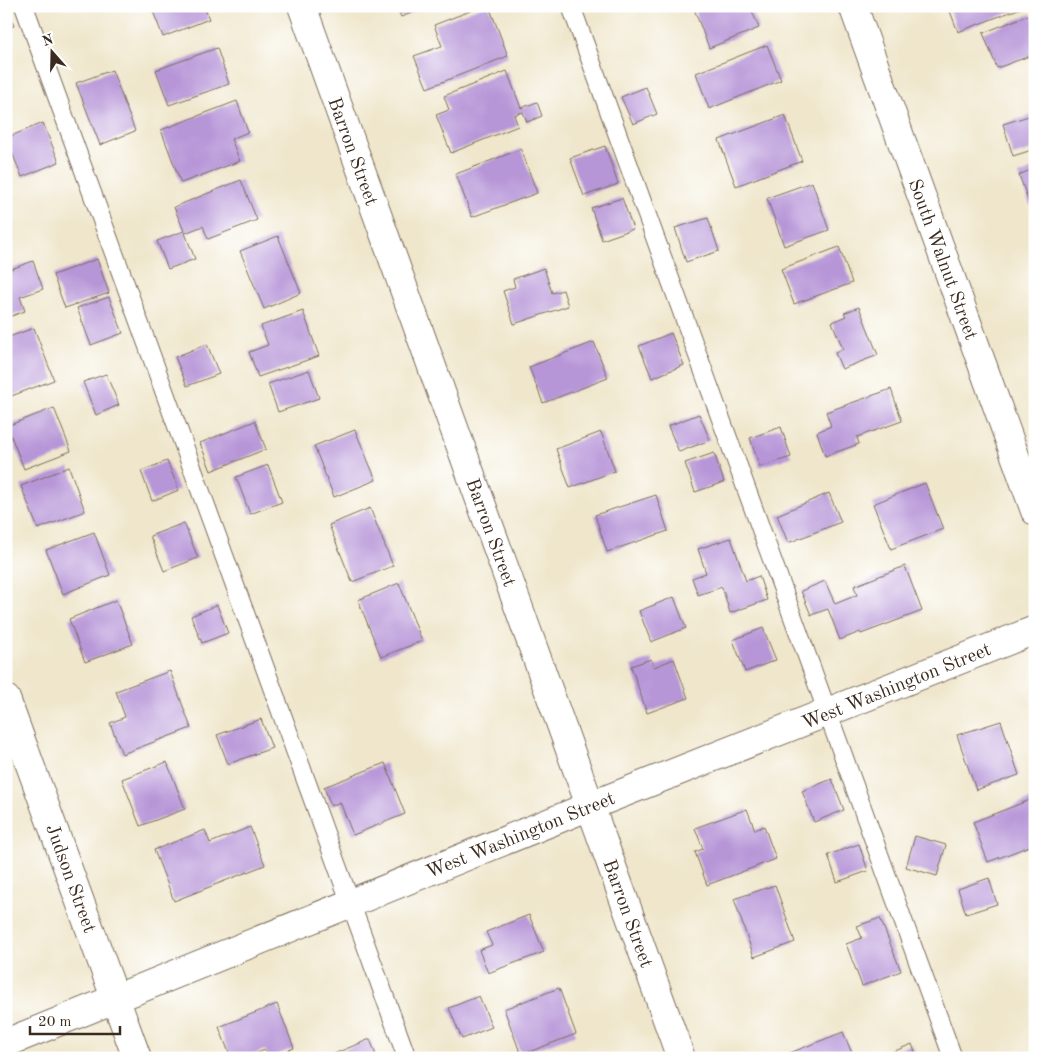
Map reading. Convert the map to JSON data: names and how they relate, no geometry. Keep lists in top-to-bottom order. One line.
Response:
{"streets":{"street":["Barron Street","South Walnut Street","West Washington Street","Judson Street"]},"crossings":[["Barron Street","West Washington Street"],["West Washington Street","Judson Street"]],"scale_bar":"20 m","north":"top"}
